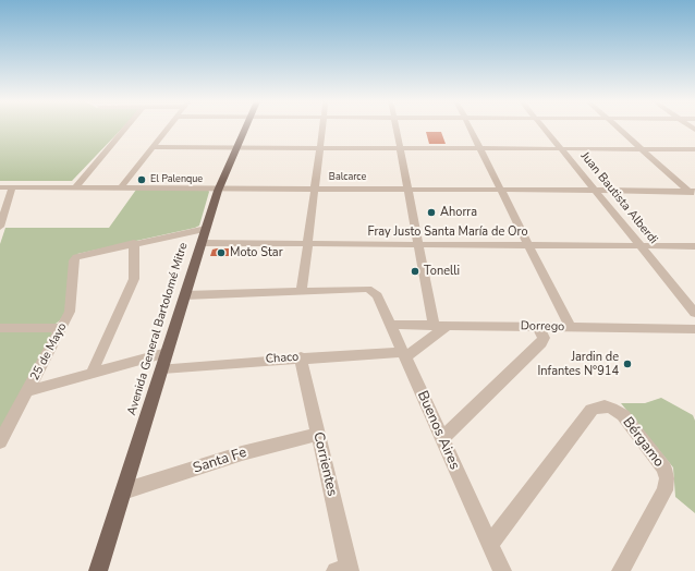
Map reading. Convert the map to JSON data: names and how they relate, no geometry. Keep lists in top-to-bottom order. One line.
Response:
{"streets":{"main road":["Avenida General Bartolomé Mitre"],"street":["Balcarce","Juan Bautista Alberdi","Fray Justo Santa María de Oro","Dorrego","25 de Mayo","Chaco","Buenos Aires","Bérgamo","Santa Fe","Corrientes"]},"crossings":[["Balcarce","Juan Bautista Alberdi"],["Balcarce","Avenida General Bartolomé Mitre"],["Juan Bautista Alberdi","Fray Justo Santa María de Oro"],["Fray Justo Santa María de Oro","Avenida General Bartolomé Mitre"],["Dorrego","Buenos Aires"],["Avenida General Bartolomé Mitre","Chaco"],["Avenida General Bartolomé Mitre","Santa Fe"],["Chaco","Buenos Aires"],["Chaco","Corrientes"],["Buenos Aires","Bérgamo"],["Santa Fe","Corrientes"]],"places":["El Palenque","Ahorra","Moto Star","Tonelli","Jardin de Infantes N°914"]}
